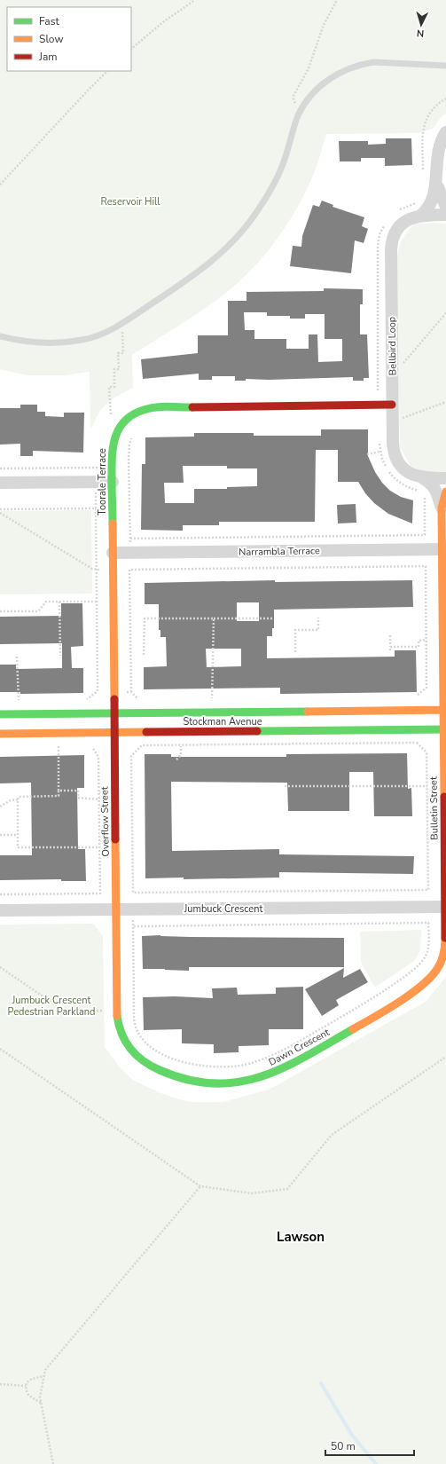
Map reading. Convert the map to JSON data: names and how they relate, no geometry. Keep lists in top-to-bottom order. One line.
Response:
{"streets":{"street":["Bellbird Loop","Toorale Terrace","Narrambla Terrace","Stockman Avenue","Bulletin Street","Overflow Street","Jumbuck Crescent","Dawn Crescent"]},"crossings":[["Bellbird Loop","Toorale Terrace"],["Toorale Terrace","Narrambla Terrace"],["Toorale Terrace","Stockman Avenue"],["Toorale Terrace","Overflow Street"],["Narrambla Terrace","Bulletin Street"],["Stockman Avenue","Bulletin Street"],["Stockman Avenue","Overflow Street"],["Bulletin Street","Jumbuck Crescent"],["Bulletin Street","Dawn Crescent"],["Overflow Street","Jumbuck Crescent"],["Overflow Street","Dawn Crescent"],["Jumbuck Crescent","Dawn Crescent"]],"districts":["Lawson"],"parks":["Reservoir Hill","Jumbuck Crescent Pedestrian Parkland"],"legend":["Fast","Slow","Jam"],"scale_bar":"50 m","north":"bottom"}
